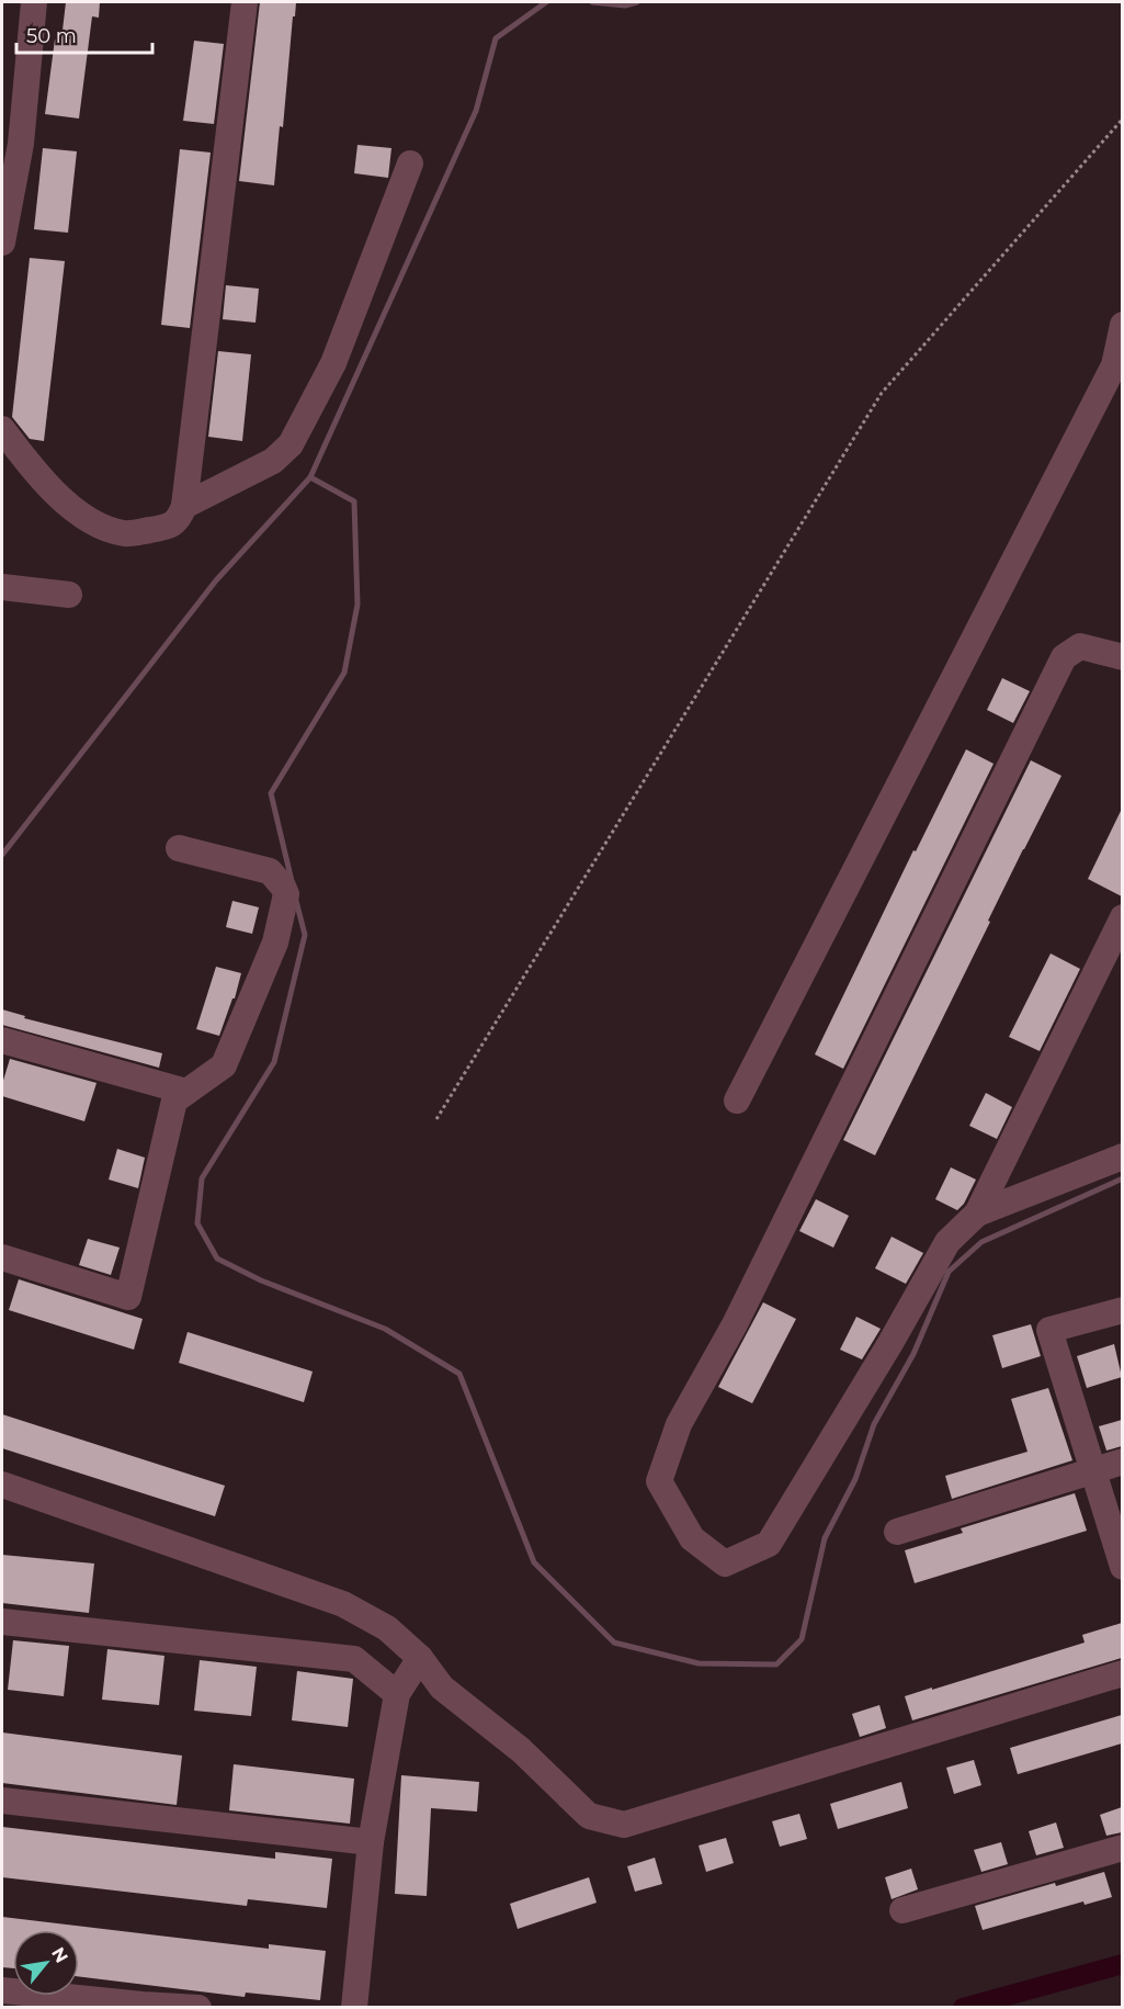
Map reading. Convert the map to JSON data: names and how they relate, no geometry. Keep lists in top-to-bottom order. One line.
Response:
{"scale_bar":"50 m","north":"top right"}
